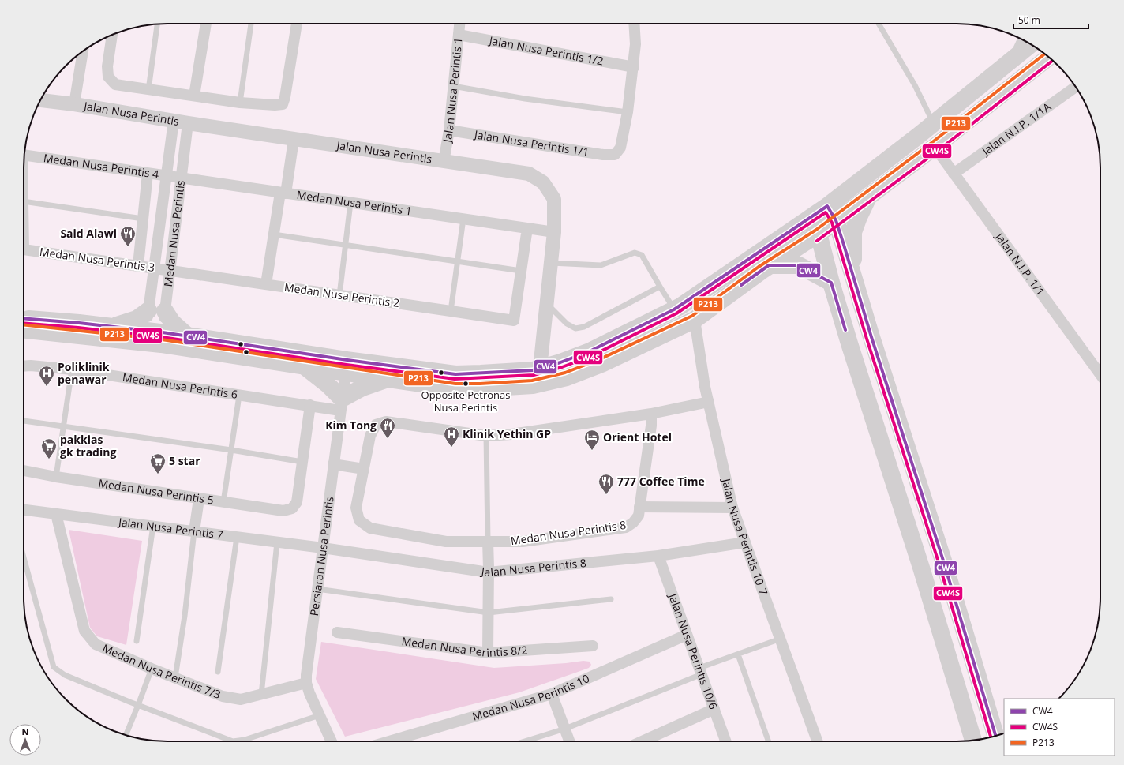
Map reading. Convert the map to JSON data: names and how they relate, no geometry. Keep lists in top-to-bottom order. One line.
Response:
{"streets":{"street":["Jalan Nusa Perintis 1/2","Jalan Nusa Perintis 1","Jalan Nusa Perintis","Jalan N.I.P. 1/1A","Jalan Nusa Perintis 1/1","Medan Nusa Perintis 4","Medan Nusa Perintis 1","Medan Nusa Perintis","Medan Nusa Perintis 3","Jalan N.I.P. 1/1","Medan Nusa Perintis 2","Medan Nusa Perintis 6","Medan Nusa Perintis 5","Jalan Nusa Perintis 7","Medan Nusa Perintis 8","Jalan Nusa Perintis 10/7","Persiaran Nusa Perintis","Jalan Nusa Perintis 8","Medan Nusa Perintis 8/2","Jalan Nusa Perintis 10/6","Medan Nusa Perintis 7/3","Medan Nusa Perintis 10"]},"crossings":[["Jalan Nusa Perintis 1/2","Jalan Nusa Perintis 1"],["Jalan Nusa Perintis 1","Jalan Nusa Perintis"],["Jalan Nusa Perintis 1","Jalan Nusa Perintis 1/1"],["Jalan Nusa Perintis","Medan Nusa Perintis"],["Jalan N.I.P. 1/1A","Jalan N.I.P. 1/1"],["Medan Nusa Perintis 4","Medan Nusa Perintis 1"],["Medan Nusa Perintis 4","Medan Nusa Perintis"],["Medan Nusa Perintis 1","Medan Nusa Perintis"],["Medan Nusa Perintis","Medan Nusa Perintis 3"],["Medan Nusa Perintis","Medan Nusa Perintis 2"],["Medan Nusa Perintis 3","Medan Nusa Perintis 2"],["Medan Nusa Perintis 6","Persiaran Nusa Perintis"],["Jalan Nusa Perintis 7","Persiaran Nusa Perintis"],["Jalan Nusa Perintis 7","Jalan Nusa Perintis 8"],["Jalan Nusa Perintis 7","Medan Nusa Perintis 7/3"],["Jalan Nusa Perintis 10/7","Jalan Nusa Perintis 8"],["Persiaran Nusa Perintis","Jalan Nusa Perintis 8"],["Persiaran Nusa Perintis","Medan Nusa Perintis 7/3"],["Jalan Nusa Perintis 8","Jalan Nusa Perintis 10/6"],["Jalan Nusa Perintis 10/6","Medan Nusa Perintis 10"]],"places":{"restaurant":["Said Alawi","Kim Tong","777 Coffee Time"],"other":["Opposite Petronas Nusa Perintis"],"hospital":["Poliklinik penawar","Klinik Yethin GP"],"hotel":["Orient Hotel"],"supermarket":["pakkias gk trading","5 star"]},"lines":["transit line P213","transit line CW4S","transit line CW4"],"legend":["CW4","CW4S","P213"],"scale_bar":"50 m","north":"top"}
